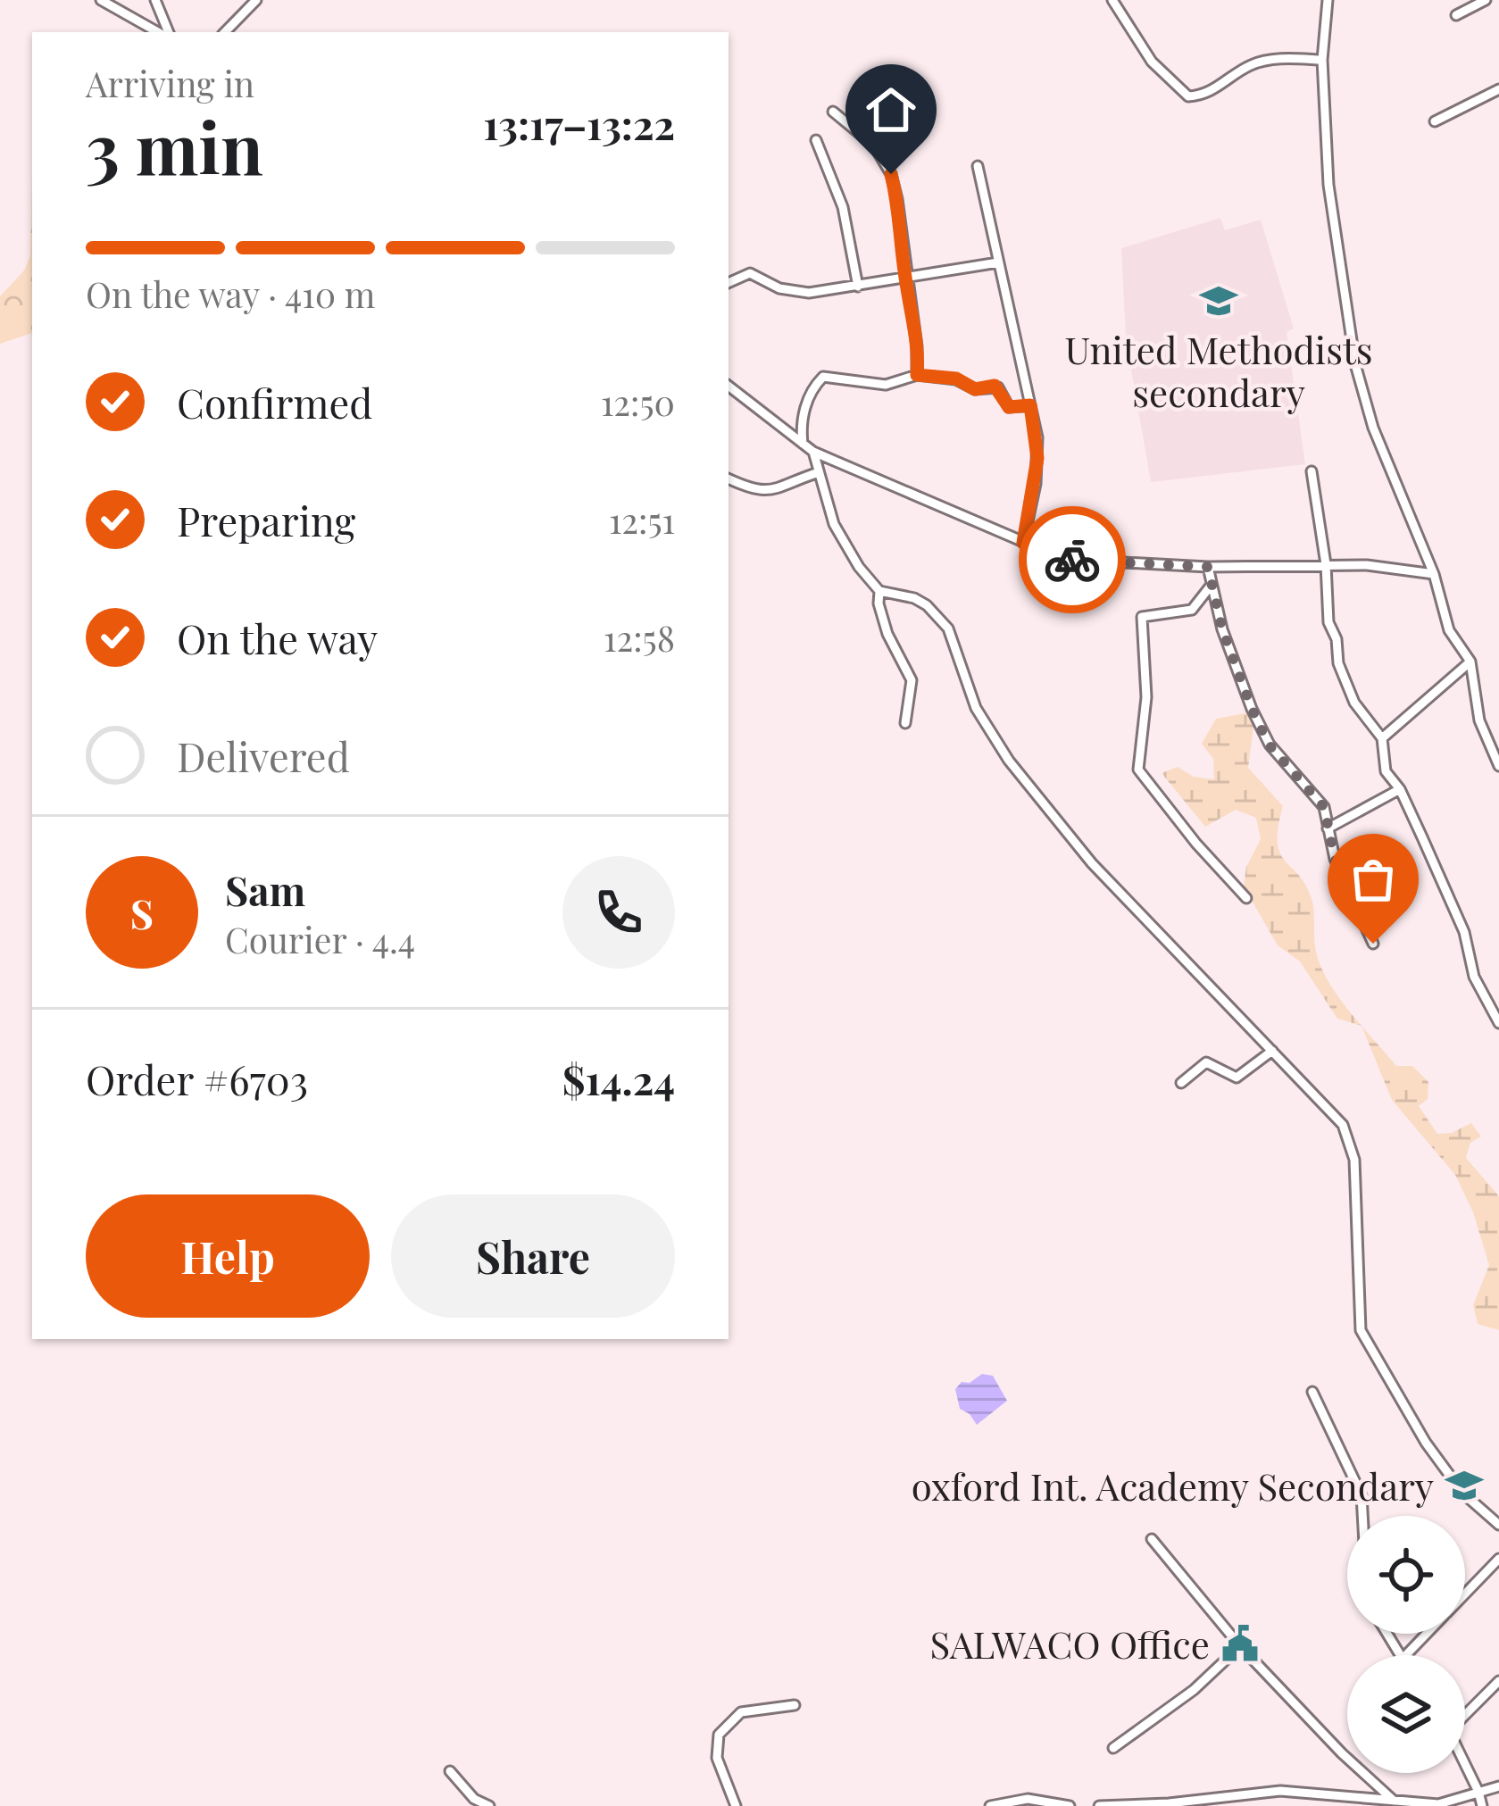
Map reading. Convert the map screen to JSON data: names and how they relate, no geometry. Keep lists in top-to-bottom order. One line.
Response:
{"places":{"school or university":["United Methodists secondary","oxford Int. Academy Secondary"],"public building":["SALWACO Office"]},"page":{"heading":["3 min","Arriving in","13:17–13:22"],"panel":["Sam","Courier · 4.4","Order #6703","$14.24"],"bar":"On the way · 410 m","list":[["Confirmed","12:50"],["Preparing","12:51"],["On the way","12:58"],"Delivered"],"round":"S","buttons":["Help","Share"]}}
